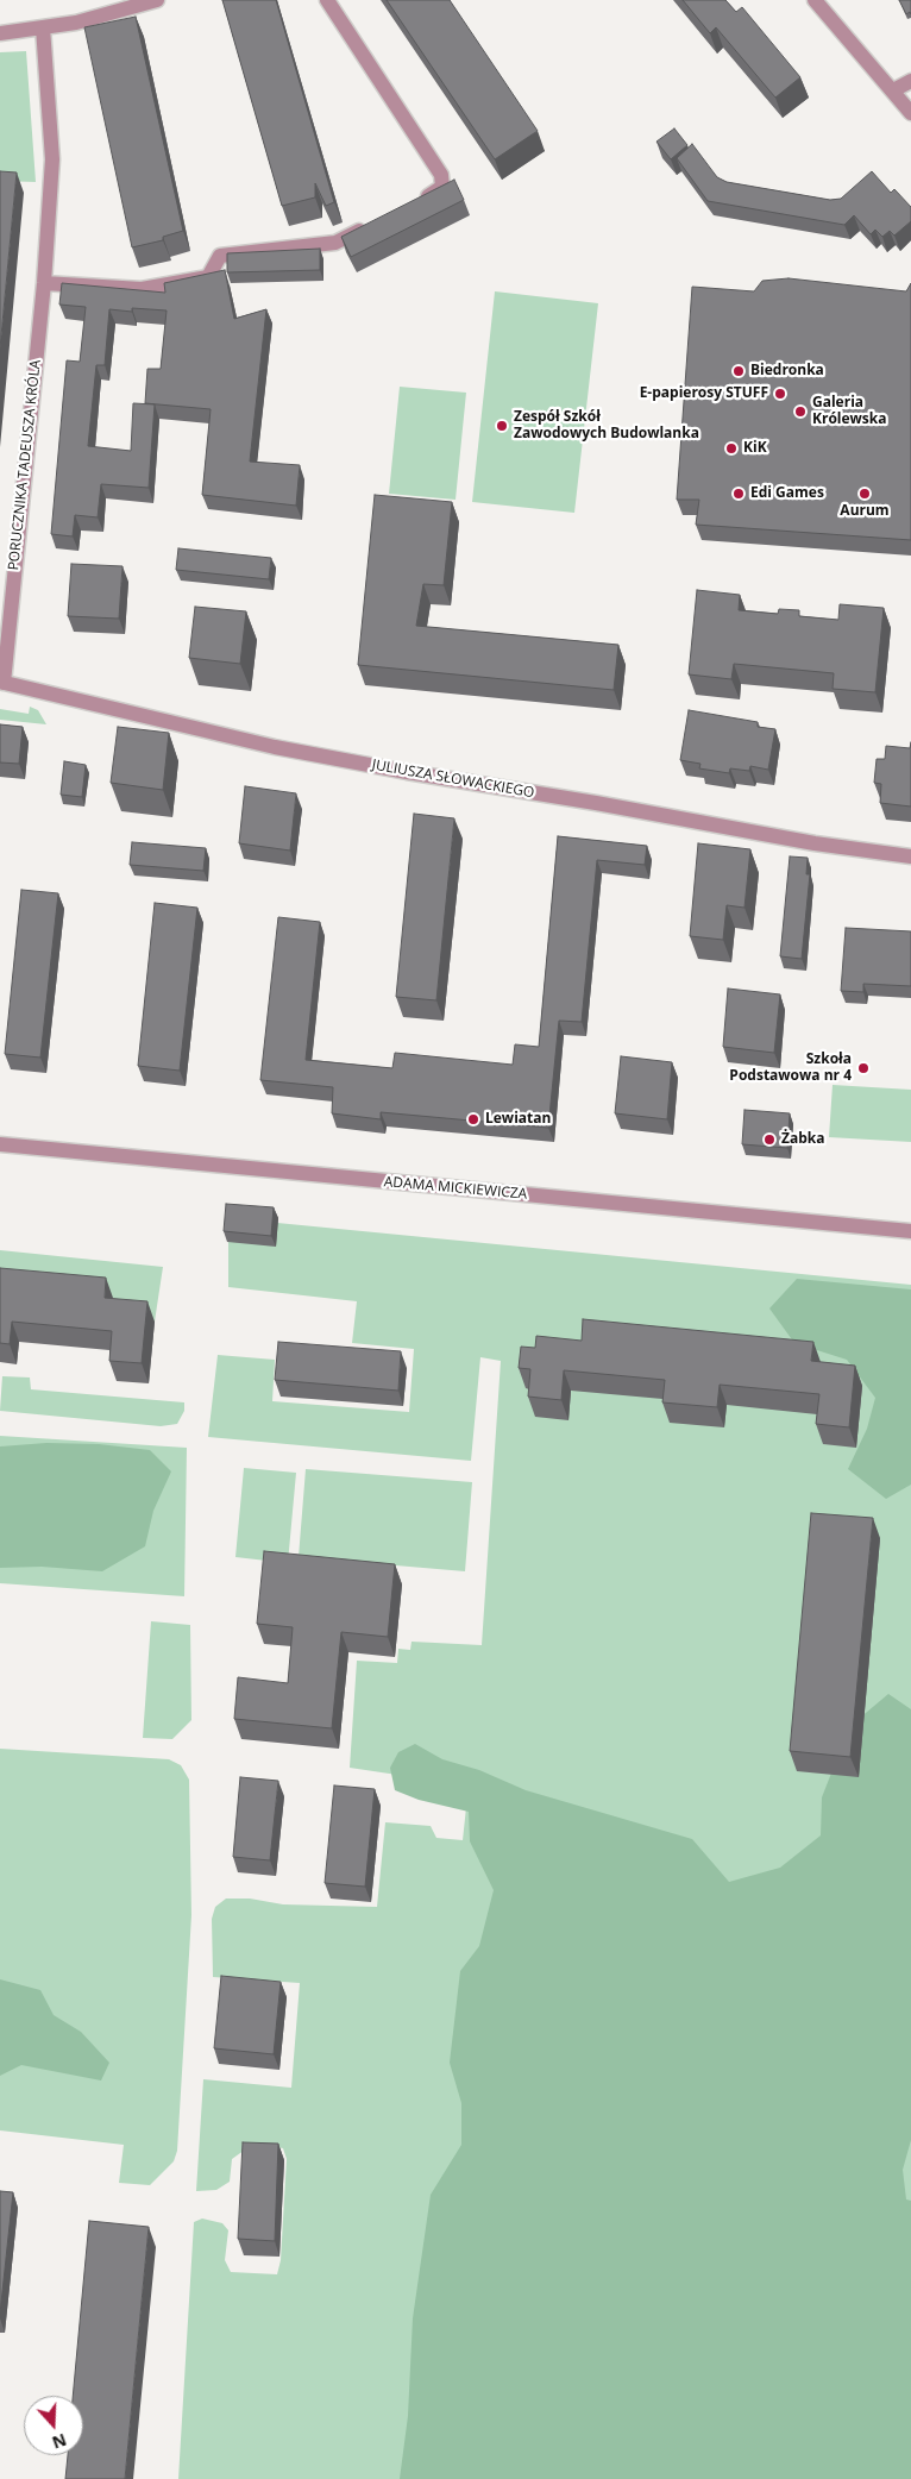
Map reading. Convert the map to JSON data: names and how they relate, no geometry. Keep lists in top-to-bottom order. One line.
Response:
{"streets":{"street":["PORUCZNIKA TADEUSZA KRÓLA","JULIUSZA SŁOWACKIEGO","ADAMA MICKIEWICZA"]},"crossings":[["PORUCZNIKA TADEUSZA KRÓLA","JULIUSZA SŁOWACKIEGO"]],"places":["Biedronka","E-papierosy STUFF","Galeria Królewska","Zespół Szkół Zawodowych Budowlanka","KiK","Edi Games","Aurum","Szkoła Podstawowa nr 4","Lewiatan","Żabka"],"north":"bottom"}
